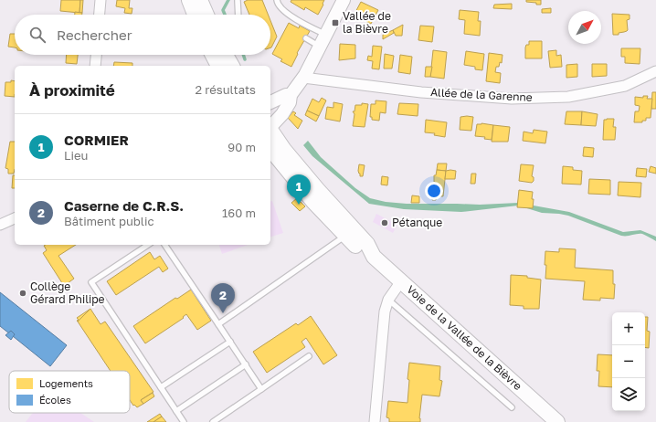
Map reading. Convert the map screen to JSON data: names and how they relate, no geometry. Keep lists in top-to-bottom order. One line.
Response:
{"streets":{"main road":["Voie de la Vallée de la Bièvre"],"street":["Allée de la Garenne"]},"places":{"transit":["Vallée de la Bièvre"],"other":["Pétanque","Collège Gérard Philipe"]},"legend":["Logements","Écoles"],"north":"top right","page":{"search":"Rechercher","heading":["À proximité","2 résultats"],"list":[{"mark":"1","name":"CORMIER","note":"Lieu","value":"90 m"},{"mark":"2","name":"Caserne de C.R.S.","note":"Bâtiment public","value":"160 m"}],"pins":["1","2"],"map_buttons":["+","−"]}}
